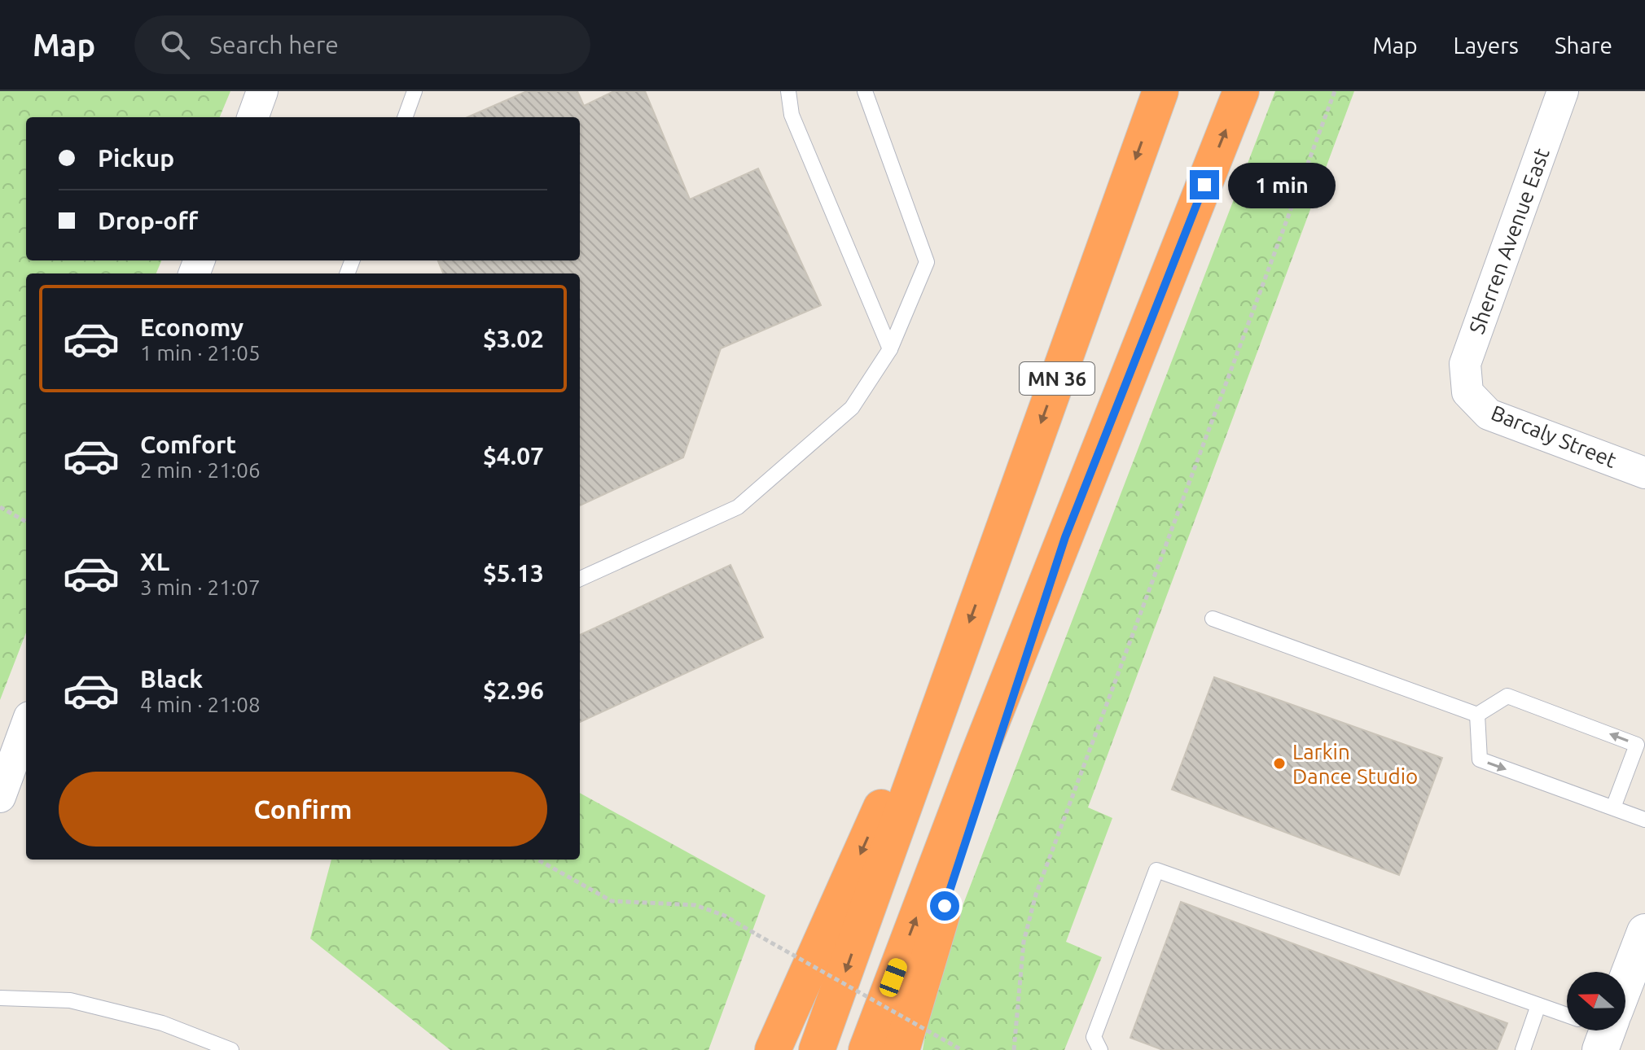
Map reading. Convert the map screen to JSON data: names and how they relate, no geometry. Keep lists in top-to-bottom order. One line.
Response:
{"streets":{"highway":["MN 36"],"street":["Sherren Avenue East","Barcaly Street"]},"crossings":[["Sherren Avenue East","Barcaly Street"]],"places":["Larkin Dance Studio"],"north":"left","page":{"header":"Map","search":"Search here","nav":["Map","Layers","Share"],"banner":["Pickup","Drop-off"],"bubble":"1 min","list":[{"name":"Economy","note":"1 min · 21:05","value":"$3.02"},{"name":"Comfort","note":"2 min · 21:06","value":"$4.07"},{"name":"XL","note":"3 min · 21:07","value":"$5.13"},{"name":"Black","note":"4 min · 21:08","value":"$2.96"}],"buttons":"Confirm"}}
